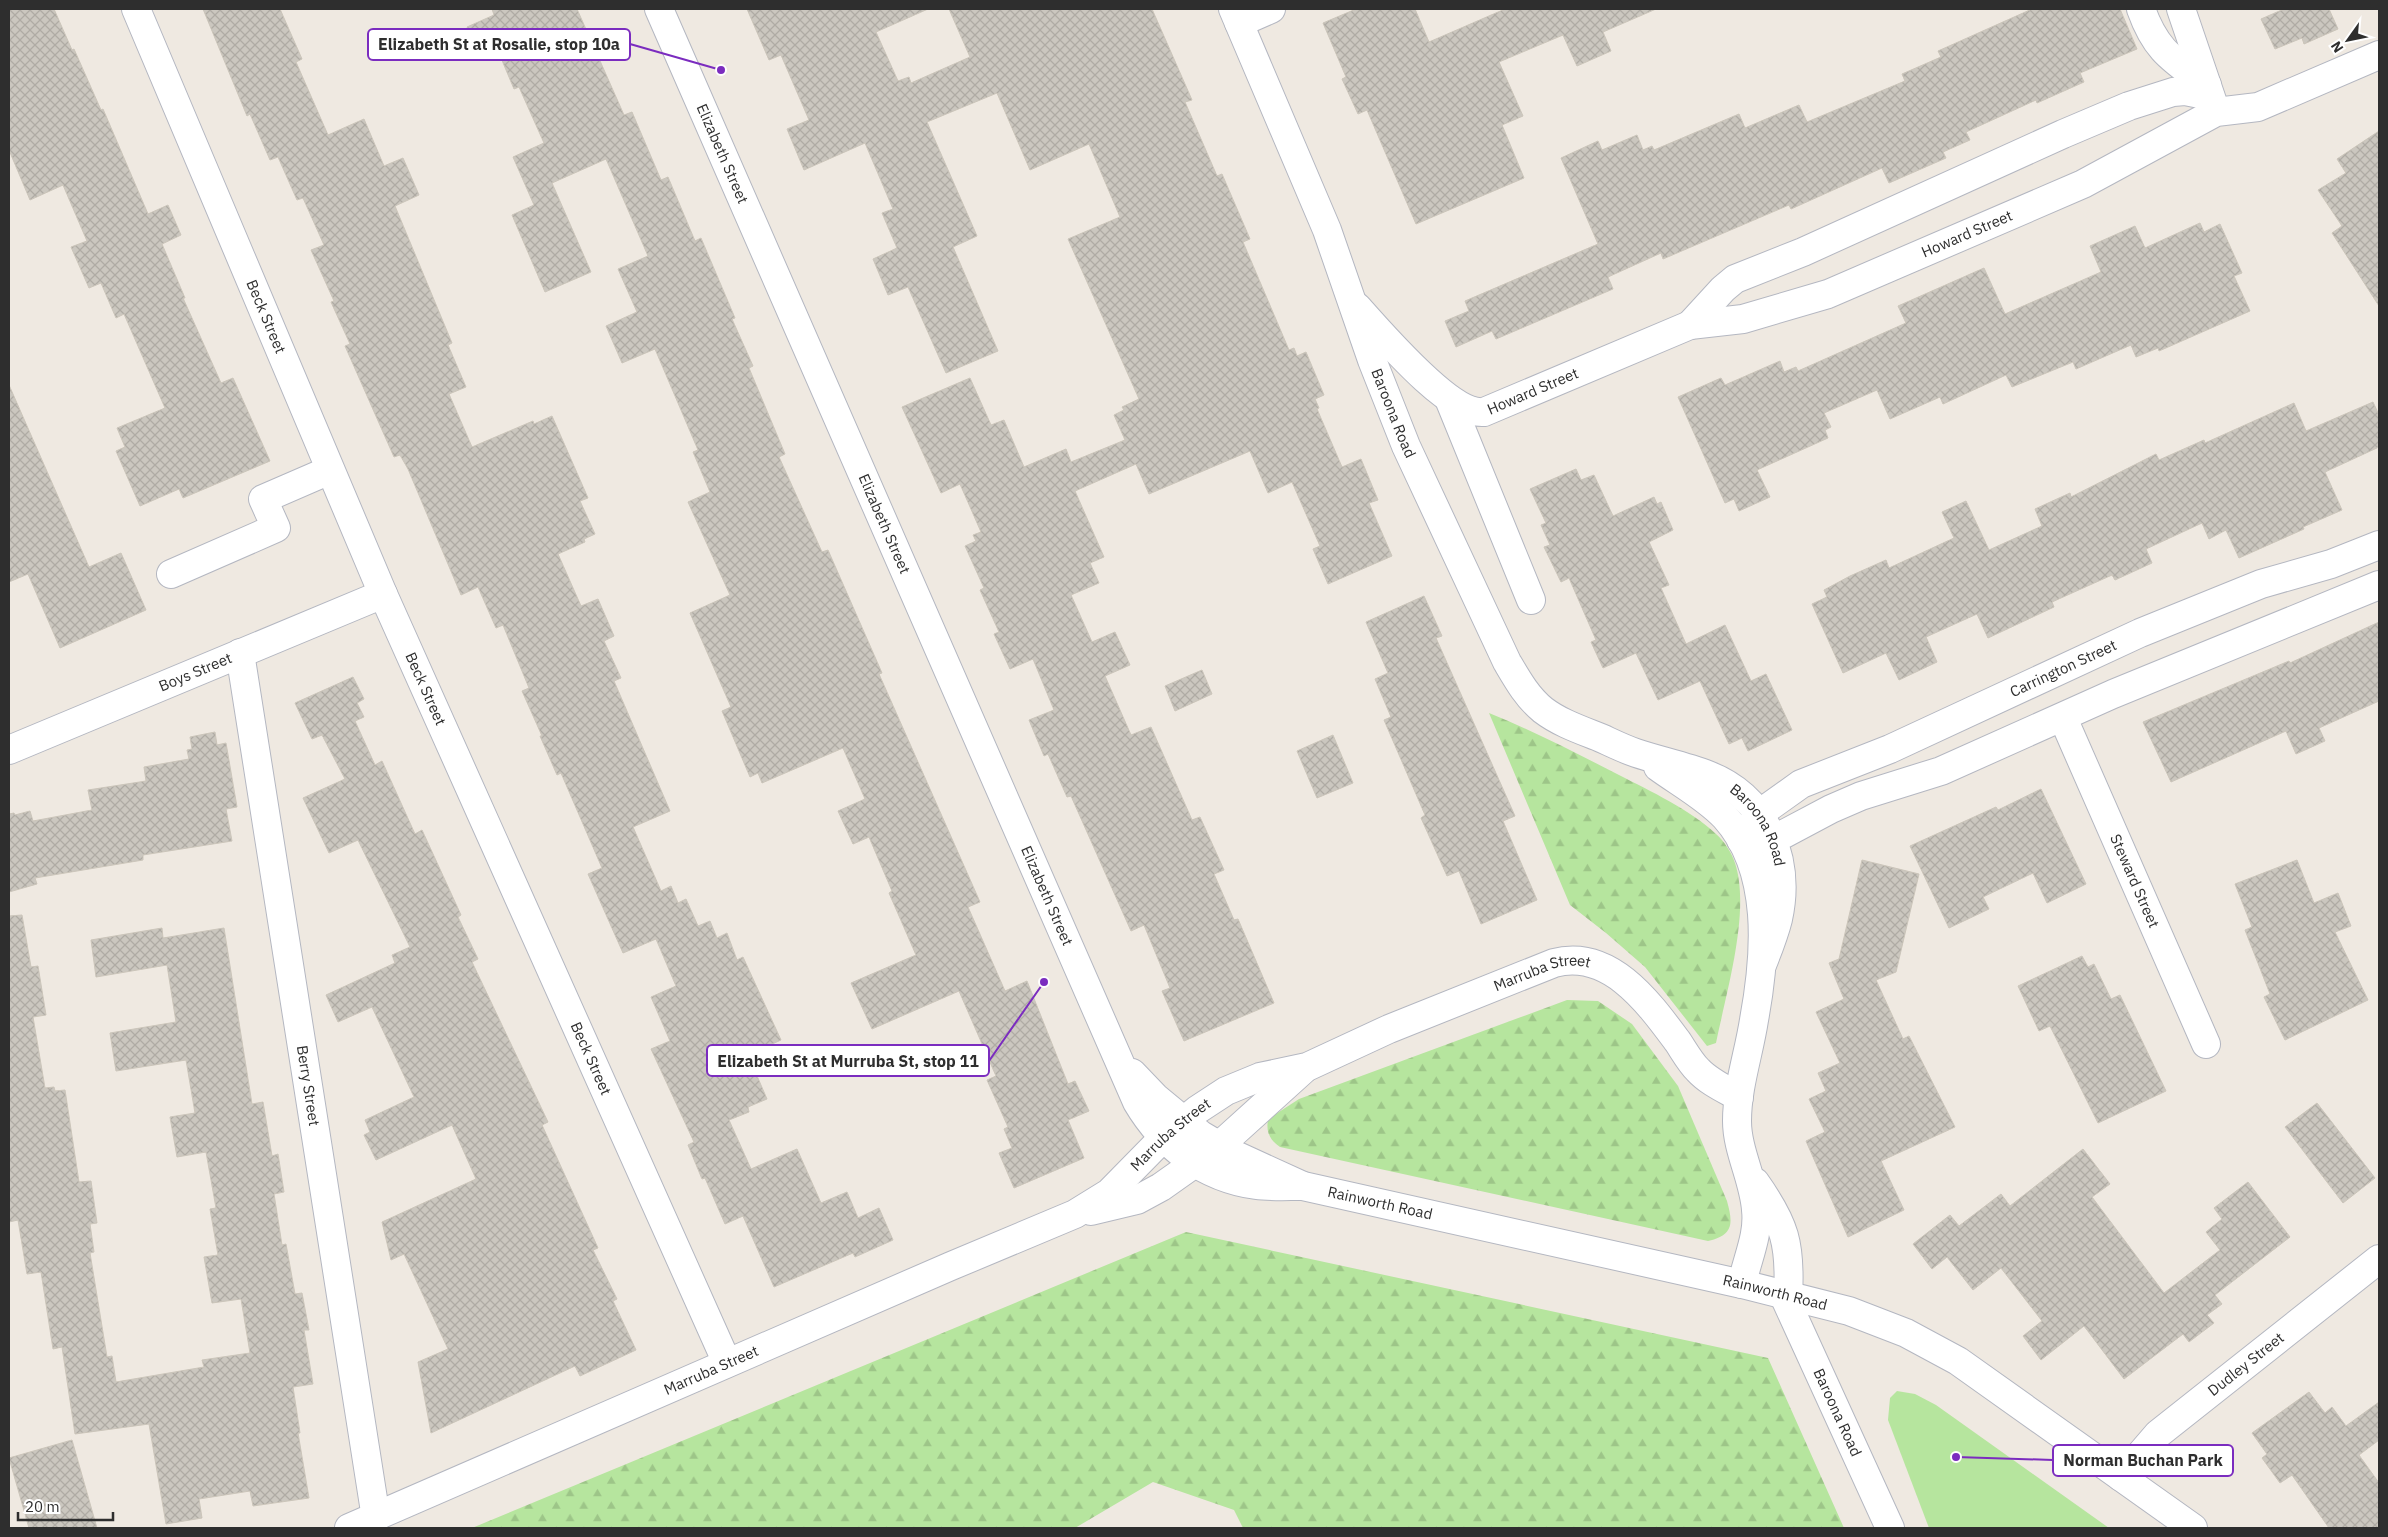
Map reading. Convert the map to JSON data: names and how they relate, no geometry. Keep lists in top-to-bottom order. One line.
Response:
{"streets":{"street":["Elizabeth Street","Howard Street","Beck Street","Baroona Road","Carrington Street","Boys Street","Steward Street","Marruba Street","Berry Street","Rainworth Road","Dudley Street"]},"crossings":[["Elizabeth Street","Marruba Street"],["Elizabeth Street","Rainworth Road"],["Howard Street","Baroona Road"],["Beck Street","Boys Street"],["Beck Street","Marruba Street"],["Baroona Road","Carrington Street"],["Baroona Road","Marruba Street"],["Baroona Road","Rainworth Road"],["Boys Street","Berry Street"],["Marruba Street","Berry Street"],["Marruba Street","Rainworth Road"],["Rainworth Road","Dudley Street"]],"places":["Elizabeth St at Rosalie, stop 10a","Elizabeth St at Murruba St, stop 11","Norman Buchan Park"],"scale_bar":"20 m","north":"bottom left"}
